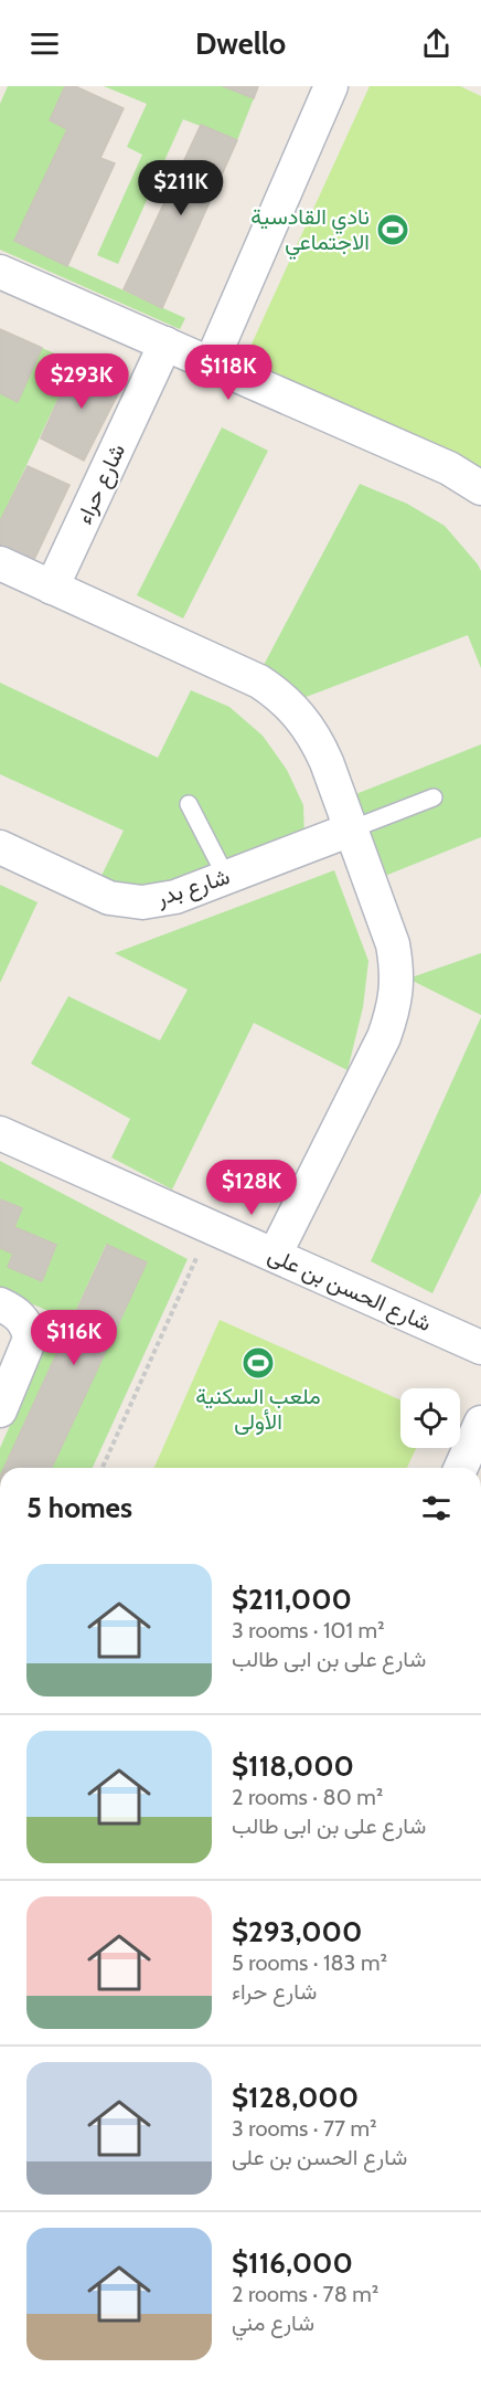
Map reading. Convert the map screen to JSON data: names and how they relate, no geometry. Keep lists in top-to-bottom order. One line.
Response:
{"streets":{"street":["شارع حراء","شارع بدر","شارع الحسن بن على"]},"places":{"sports":["نادي القادسية الاجتماعي","ملعب السكنية الأولى"]},"page":{"header":"Dwello","price":["$211K","$118K","$293K","$128K","$116K"],"heading":"5 homes","list":[{"name":"$211,000","note":"3 rooms · 101 m² · شارع على بن ابى طالب"},{"name":"$118,000","note":"2 rooms · 80 m² · شارع على بن ابى طالب"},{"name":"$293,000","note":"5 rooms · 183 m² · شارع حراء"},{"name":"$128,000","note":"3 rooms · 77 m² · شارع الحسن بن على"},{"name":"$116,000","note":"2 rooms · 78 m² · شارع مني"}]}}
